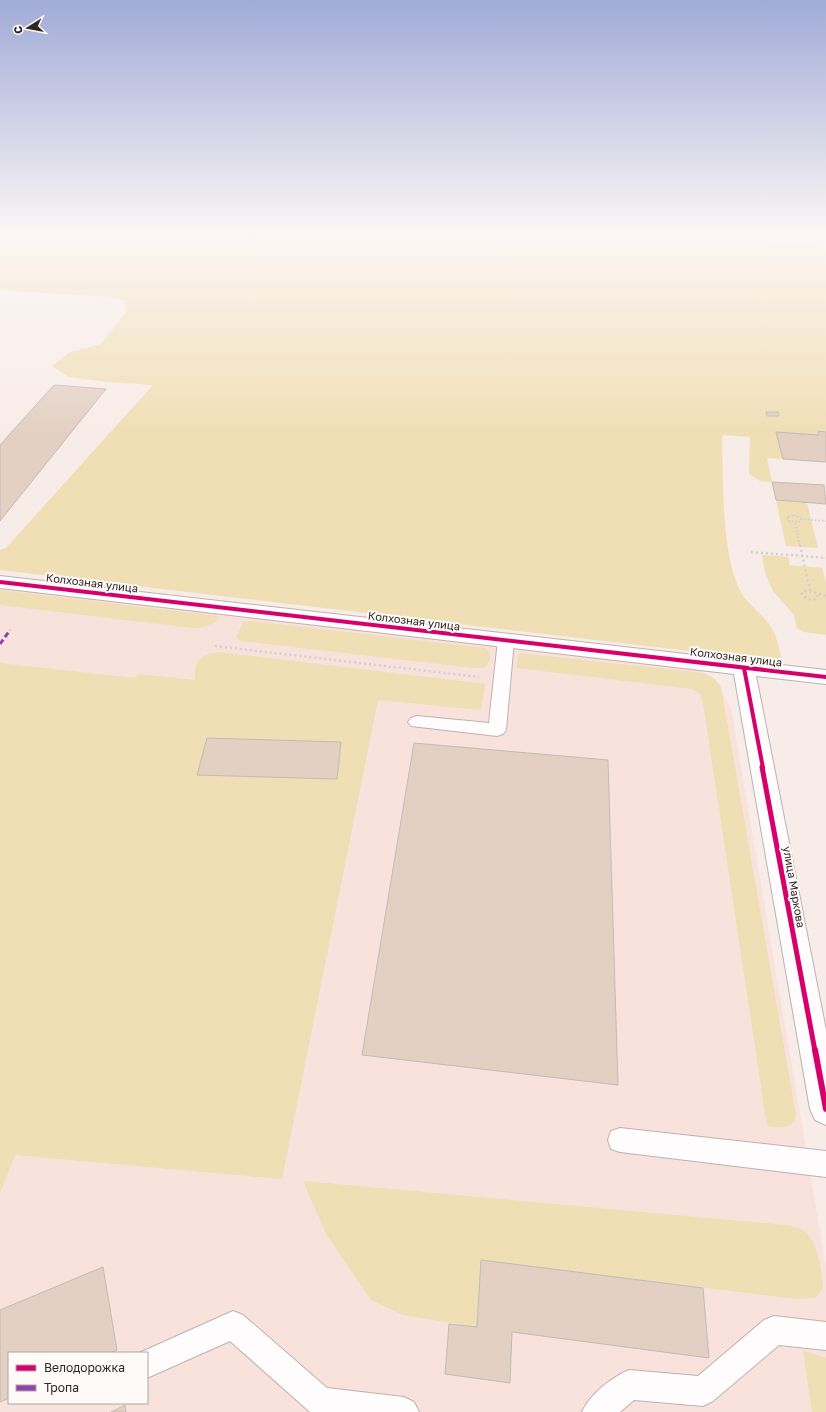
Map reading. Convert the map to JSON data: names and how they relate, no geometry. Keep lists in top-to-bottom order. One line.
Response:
{"streets":{"street":["Колхозная улица","улица Маркова"]},"crossings":[["Колхозная улица","улица Маркова"]],"legend":["Велодорожка","Тропа"],"north":"left"}
